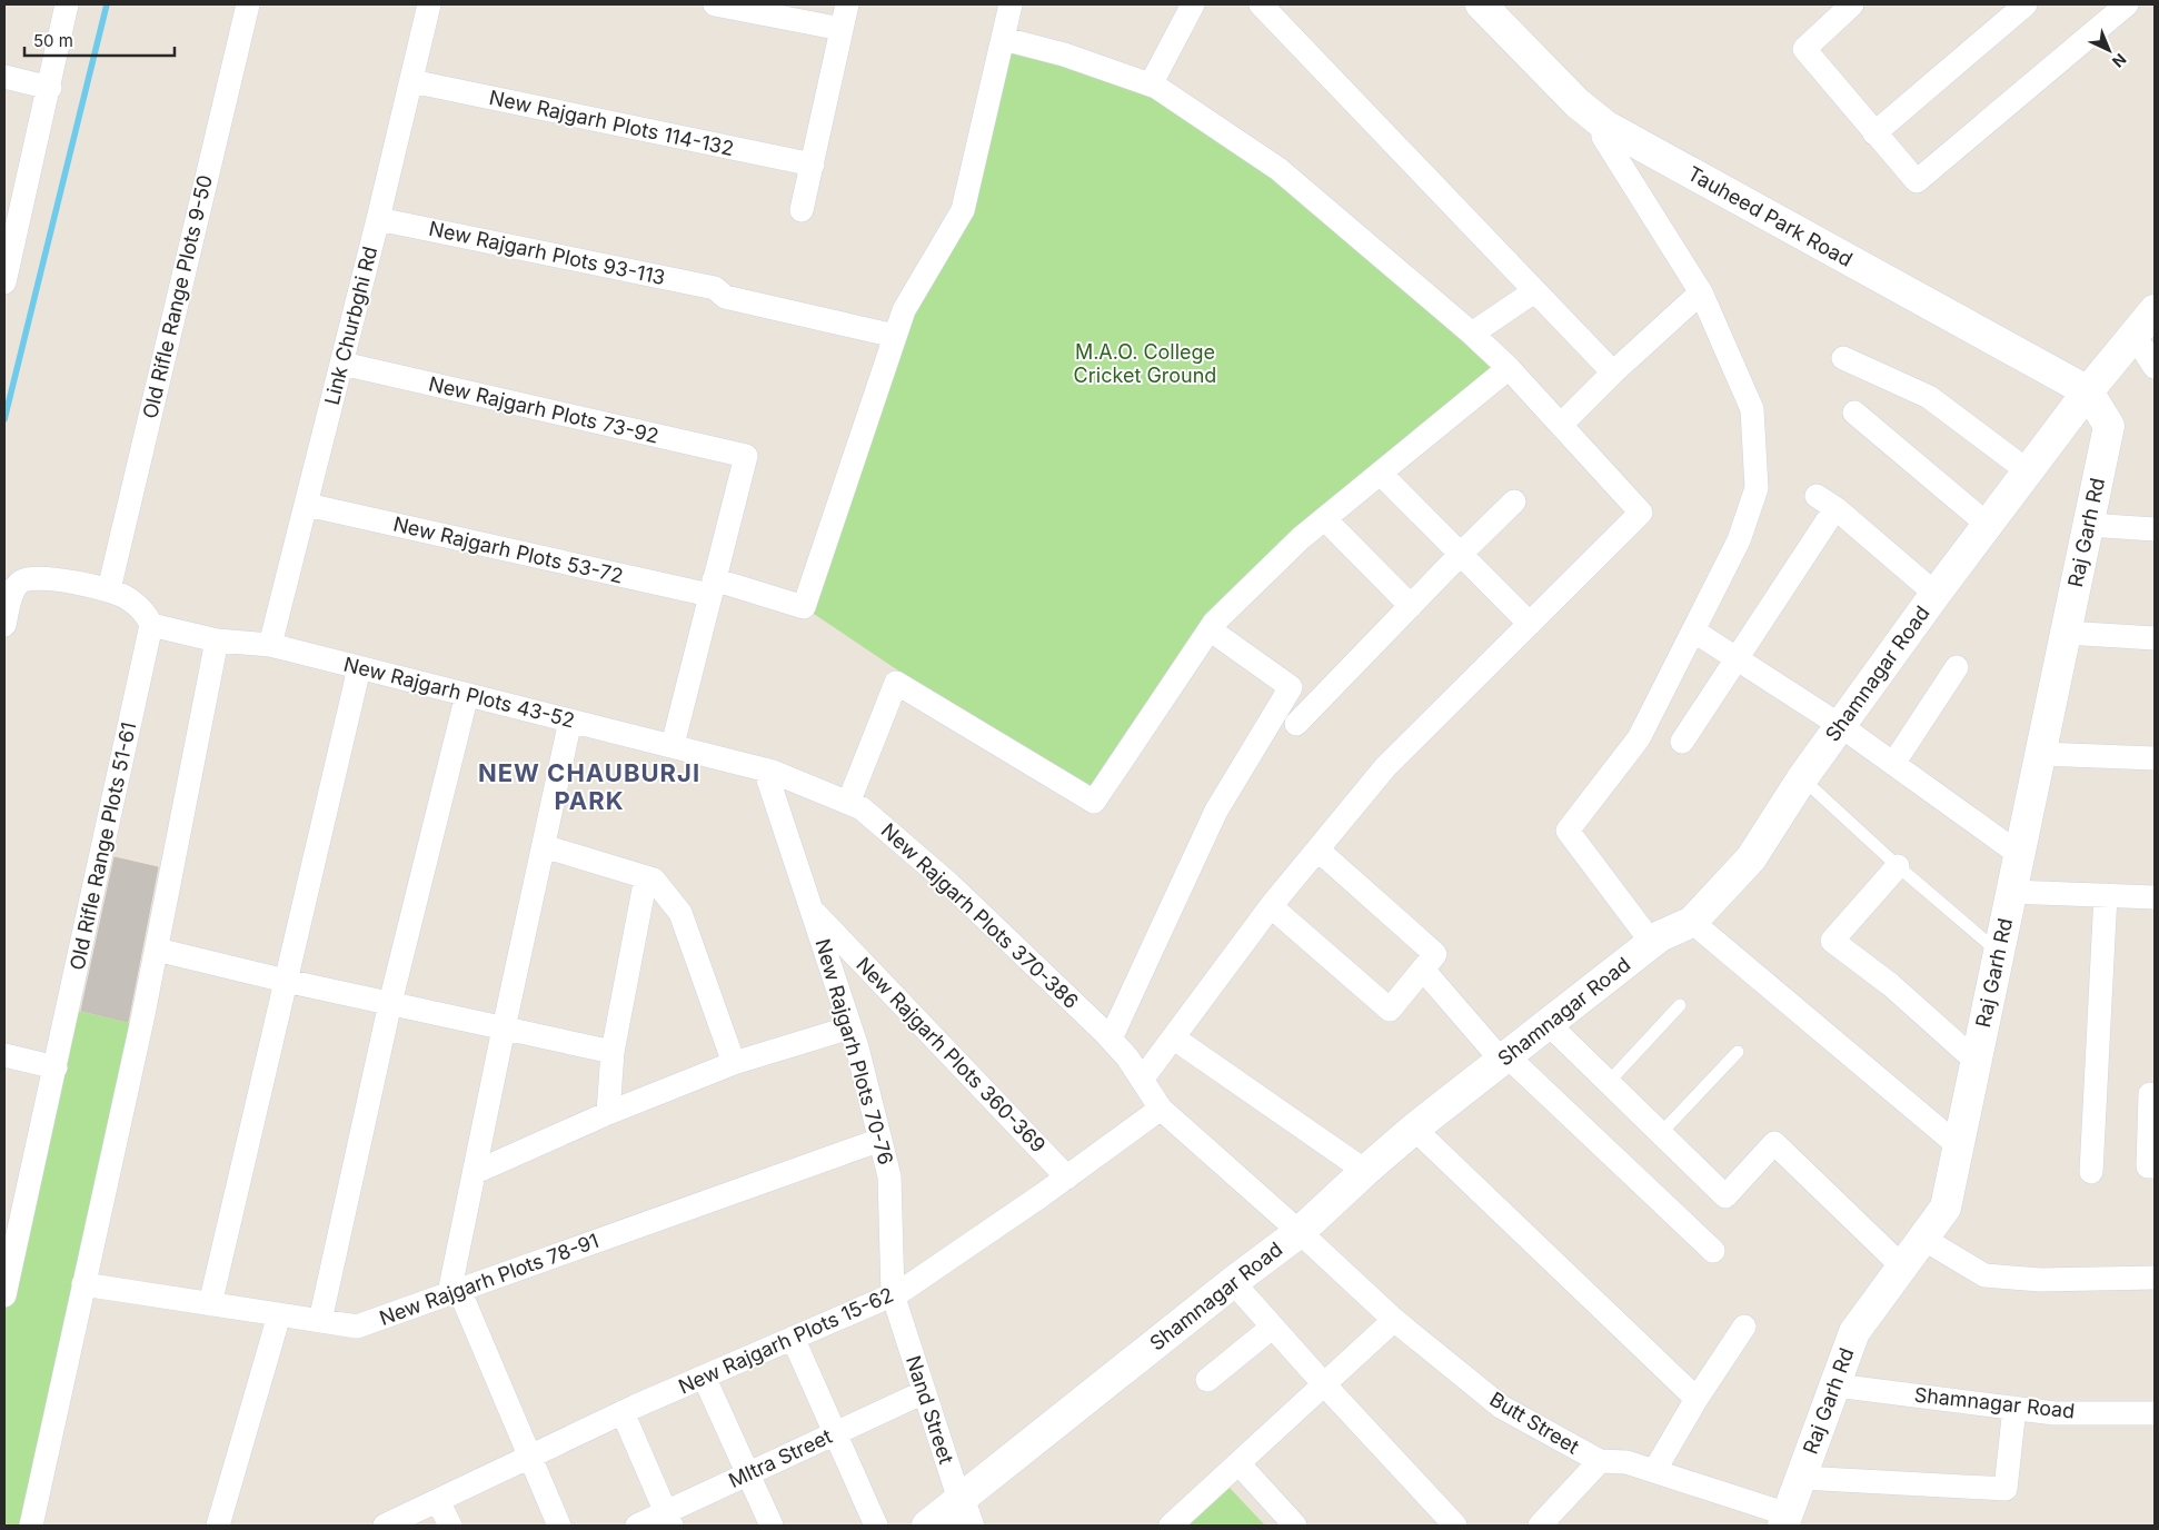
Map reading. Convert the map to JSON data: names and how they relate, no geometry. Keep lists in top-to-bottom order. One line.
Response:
{"streets":{"main road":["Tauheed Park Road","Raj Garh Rd","Shamnagar Road"],"street":["New Rajgarh Plots 114-132","New Rajgarh Plots 93-113","Old Rifle Range Plots 9-50","Link Churbghi Rd","New Rajgarh Plots 73-92","New Rajgarh Plots 53-72","New Rajgarh Plots 43-52","Old Rifle Range Plots 51-61","New Rajgarh Plots 370-386","New Rajgarh Plots 70-76","New Rajgarh Plots 360-369","New Rajgarh Plots 78-91","New Rajgarh Plots 15-62","Nand Street","Butt Street","MItra Street"]},"crossings":[["New Rajgarh Plots 114-132","Link Churbghi Rd"],["Tauheed Park Road","Raj Garh Rd"],["Tauheed Park Road","Shamnagar Road"],["New Rajgarh Plots 93-113","Link Churbghi Rd"],["New Rajgarh Plots 93-113","New Rajgarh Plots 53-72"],["Link Churbghi Rd","New Rajgarh Plots 73-92"],["Link Churbghi Rd","New Rajgarh Plots 53-72"],["Link Churbghi Rd","New Rajgarh Plots 43-52"],["New Rajgarh Plots 73-92","New Rajgarh Plots 53-72"],["Raj Garh Rd","Shamnagar Road"],["Raj Garh Rd","Butt Street"],["Shamnagar Road","New Rajgarh Plots 370-386"],["Shamnagar Road","Nand Street"],["Shamnagar Road","Butt Street"],["New Rajgarh Plots 43-52","Old Rifle Range Plots 51-61"],["New Rajgarh Plots 43-52","New Rajgarh Plots 370-386"],["New Rajgarh Plots 43-52","New Rajgarh Plots 70-76"],["New Rajgarh Plots 370-386","New Rajgarh Plots 70-76"],["New Rajgarh Plots 370-386","New Rajgarh Plots 15-62"],["New Rajgarh Plots 370-386","Butt Street"],["New Rajgarh Plots 70-76","New Rajgarh Plots 360-369"],["New Rajgarh Plots 70-76","New Rajgarh Plots 78-91"],["New Rajgarh Plots 70-76","New Rajgarh Plots 15-62"],["New Rajgarh Plots 70-76","Nand Street"],["New Rajgarh Plots 360-369","New Rajgarh Plots 15-62"],["New Rajgarh Plots 15-62","Nand Street"],["Nand Street","MItra Street"]],"districts":["NEW CHAUBURJI PARK"],"parks":["M.A.O. College Cricket Ground"],"scale_bar":"50 m","north":"bottom right"}
